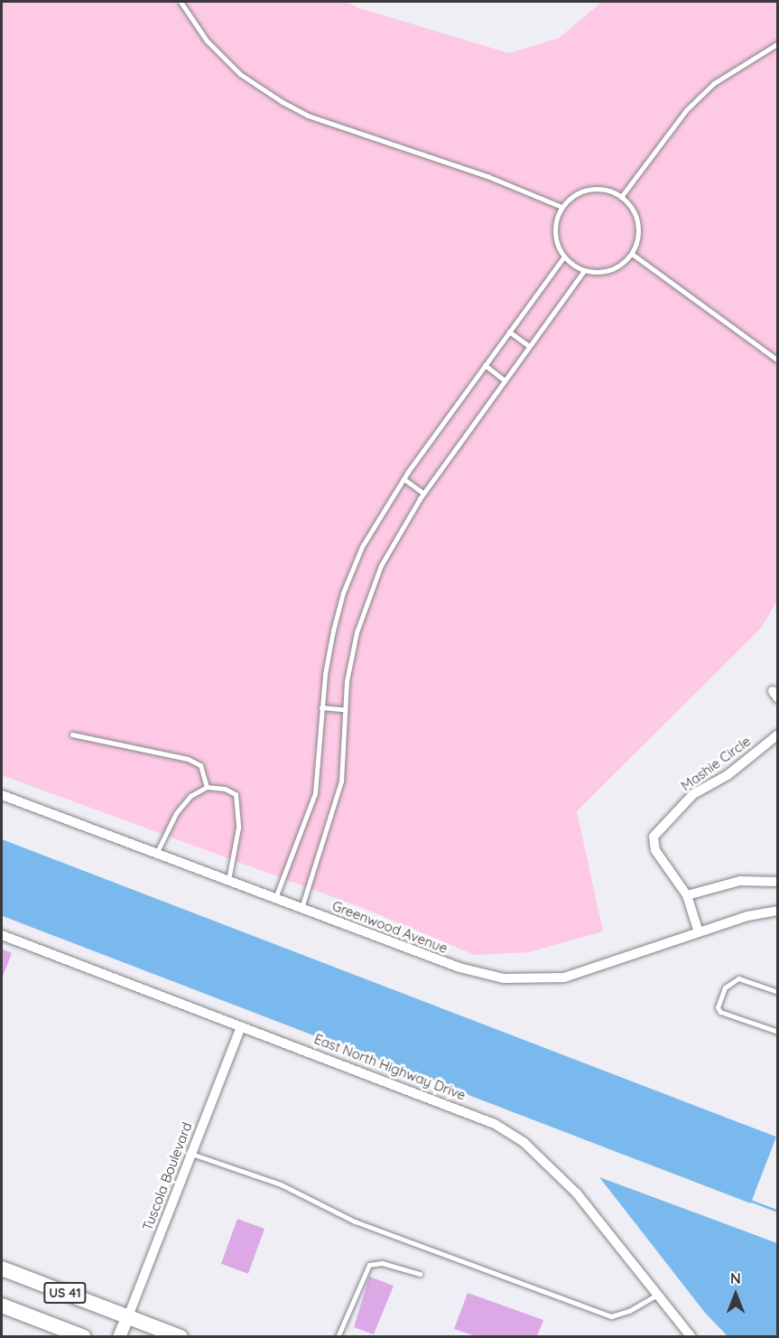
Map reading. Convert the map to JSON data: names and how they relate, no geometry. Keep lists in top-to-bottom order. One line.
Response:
{"streets":{"main road":["US 41"],"street":["Mashie Circle","Greenwood Avenue","East North Highway Drive","Tuscola Boulevard"]},"crossings":[["Mashie Circle","Greenwood Avenue"],["East North Highway Drive","Tuscola Boulevard"],["Tuscola Boulevard","US 41"]],"north":"top"}
